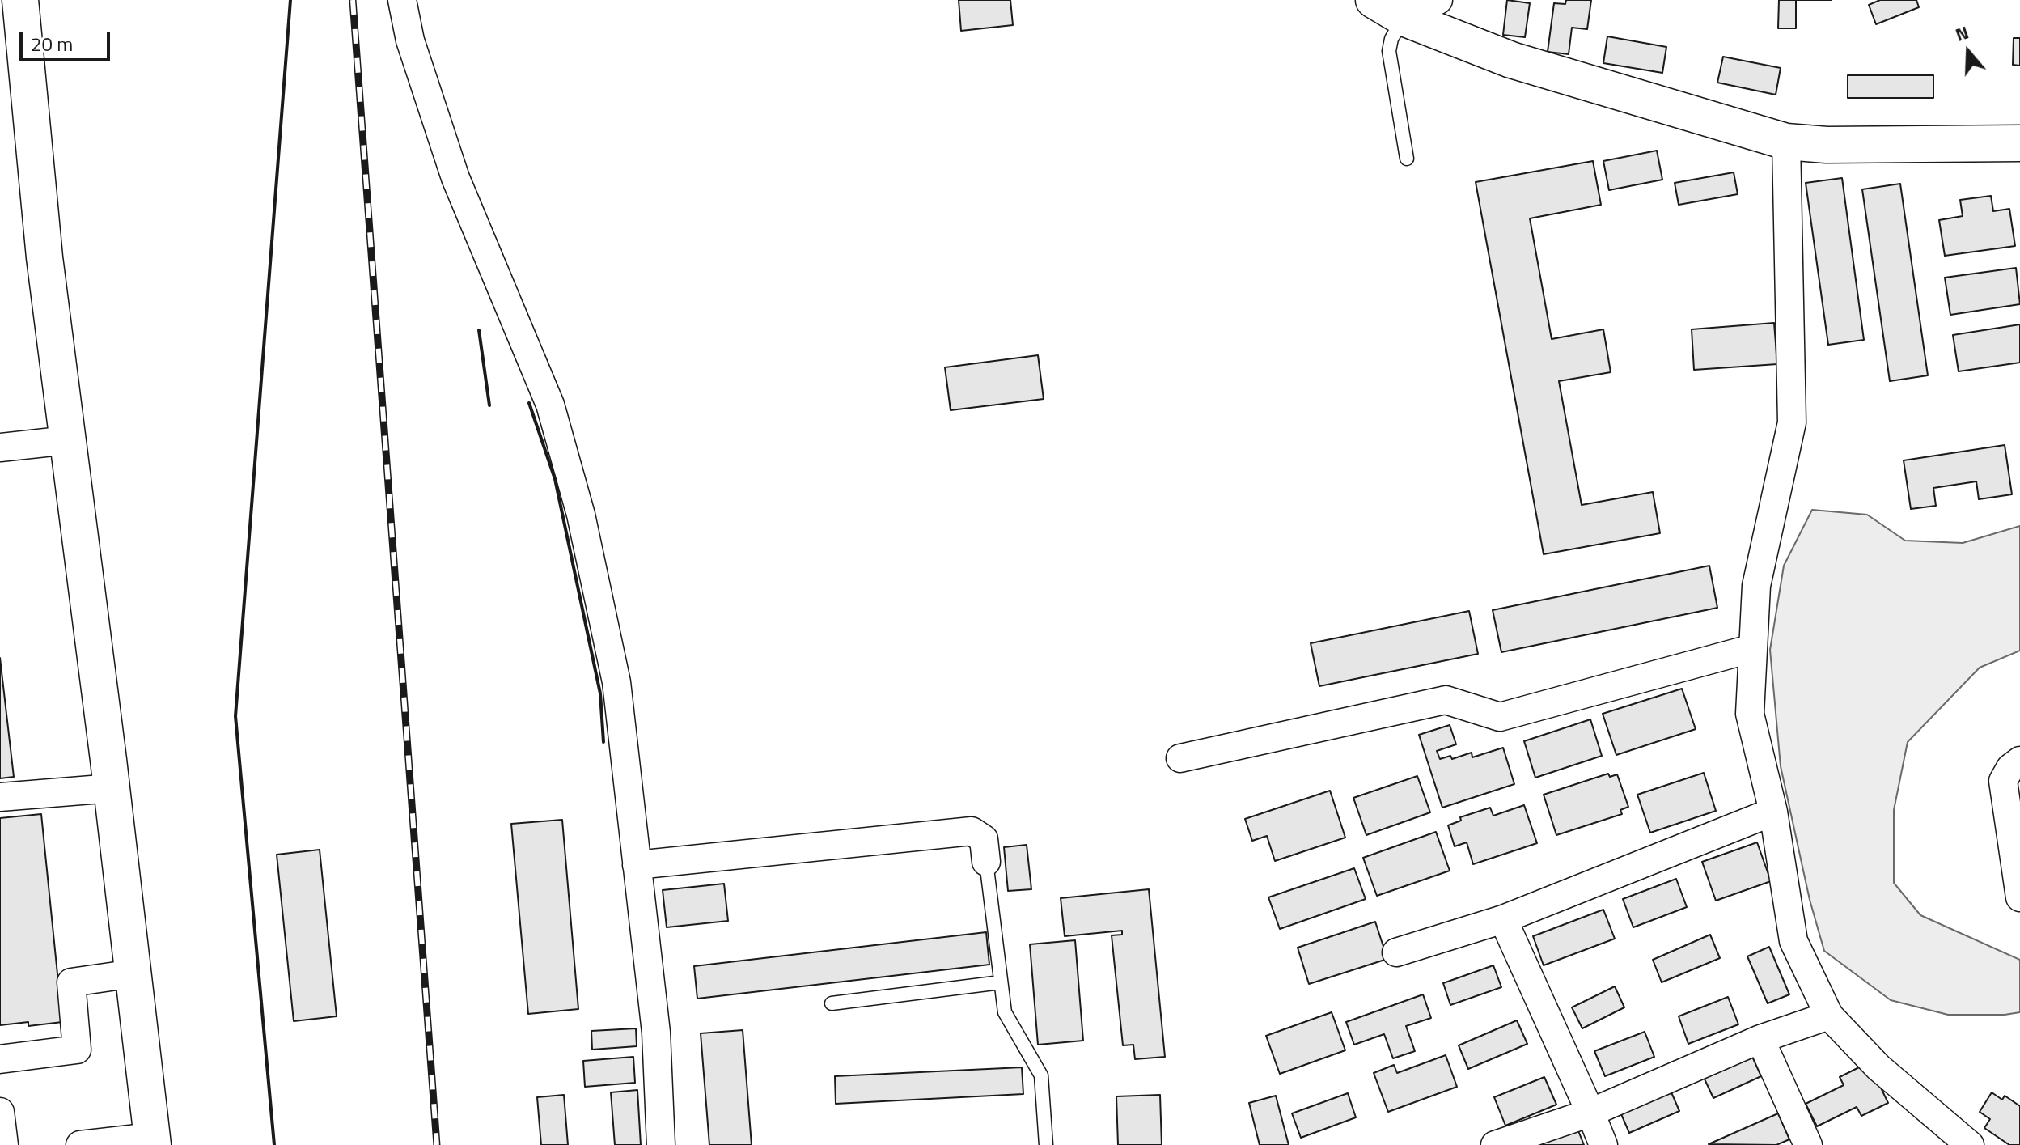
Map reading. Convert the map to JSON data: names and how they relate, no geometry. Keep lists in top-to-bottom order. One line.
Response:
{"scale_bar":"20 m","north":"top"}
